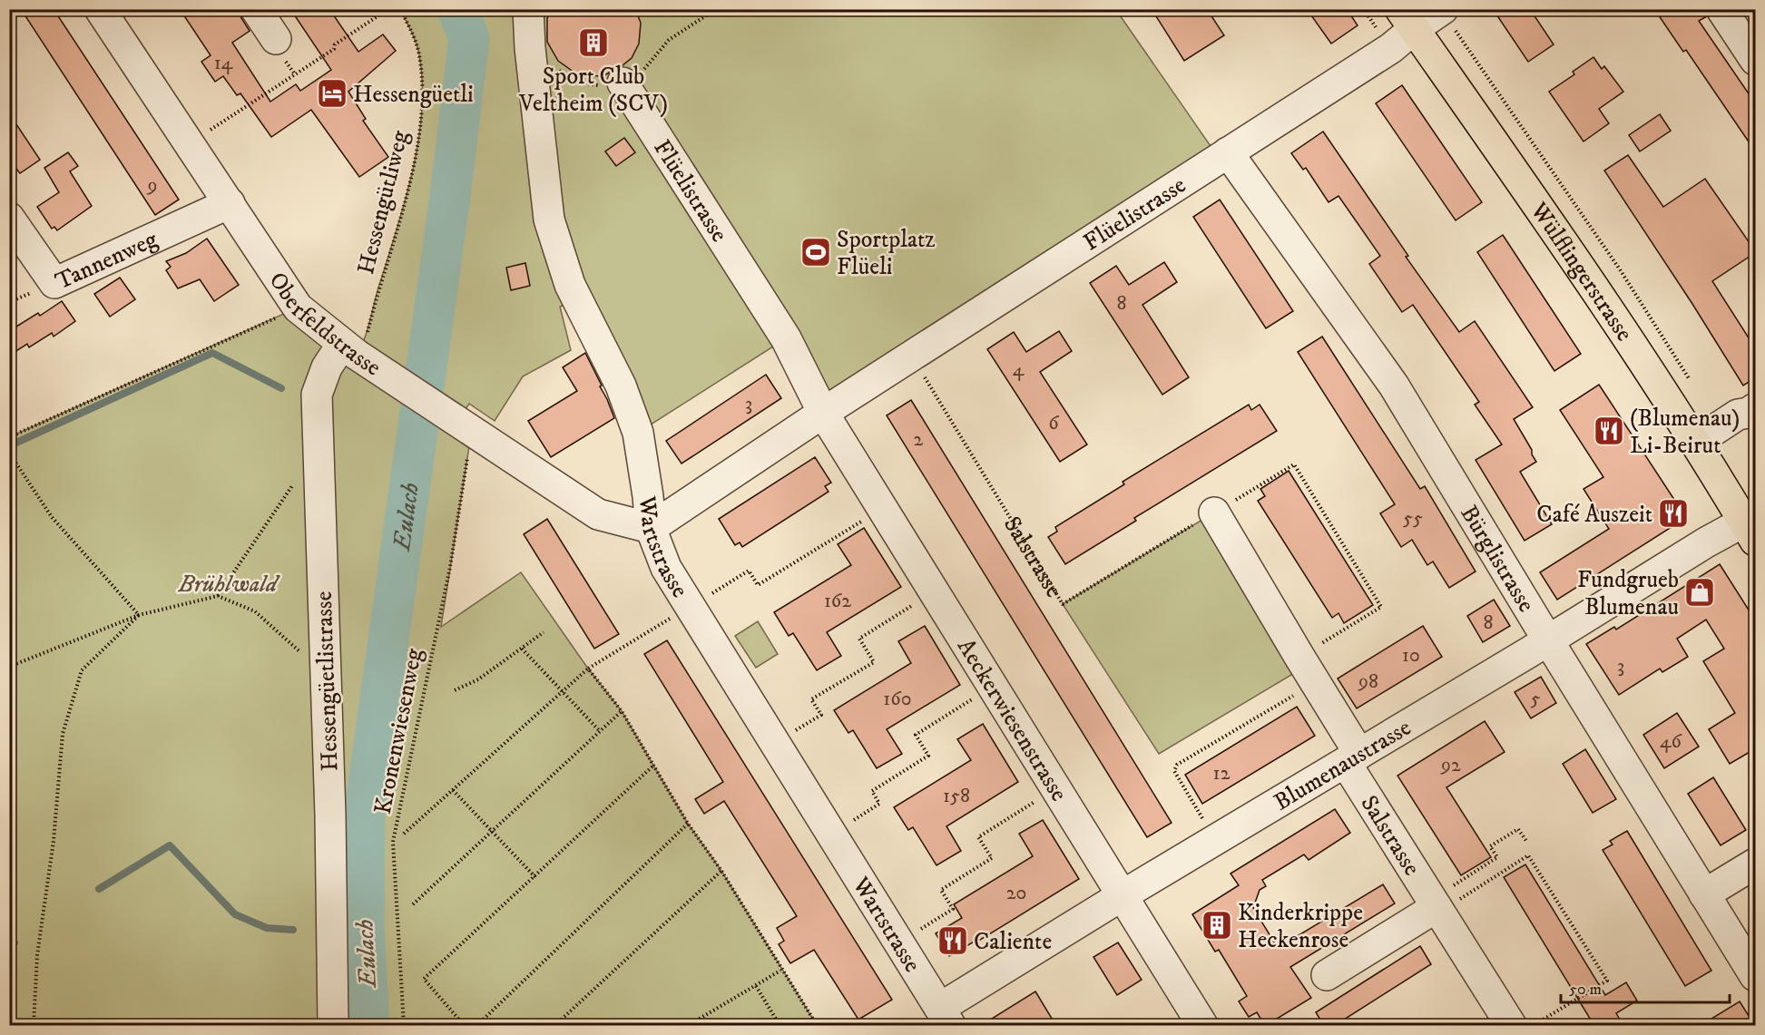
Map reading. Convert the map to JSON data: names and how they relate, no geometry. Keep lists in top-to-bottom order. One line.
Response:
{"streets":{"main road":["Wülflingerstrasse"],"street":["Flüelistrasse","Tannenweg","Oberfeldstrasse","Wartstrasse","Salstrasse","Bürglistrasse","Hessengüetlistrasse","Aeckerwiesenstrasse","Blumenaustrasse"],"path":["Hessengütliweg","Kronenwiesenweg"]},"crossings":[["Flüelistrasse","Wülflingerstrasse"],["Flüelistrasse","Oberfeldstrasse"],["Flüelistrasse","Wartstrasse"],["Flüelistrasse","Salstrasse"],["Flüelistrasse","Bürglistrasse"],["Flüelistrasse","Aeckerwiesenstrasse"],["Hessengütliweg","Oberfeldstrasse"],["Hessengütliweg","Hessengüetlistrasse"],["Tannenweg","Oberfeldstrasse"],["Wülflingerstrasse","Blumenaustrasse"],["Oberfeldstrasse","Wartstrasse"],["Oberfeldstrasse","Hessengüetlistrasse"],["Wartstrasse","Blumenaustrasse"],["Salstrasse","Blumenaustrasse"],["Bürglistrasse","Blumenaustrasse"],["Aeckerwiesenstrasse","Blumenaustrasse"]],"water":["Eulach"],"parks":["Brühlwald"],"places":{"building":["Sport Club Veltheim (SCV)","Kinderkrippe Heckenrose"],"hotel":["Hessengüetli"],"sports":["Sportplatz Flüeli"],"restaurant":["(Blumenau) Li-Beirut","Café Auszeit","Caliente"],"shop":["Fundgrueb Blumenau"]},"house_numbers":["14","9","8","4","3","6","2","55","162","8","10","3","98","160","5","46","92","12","158","20"],"scale_bar":"50 m"}
